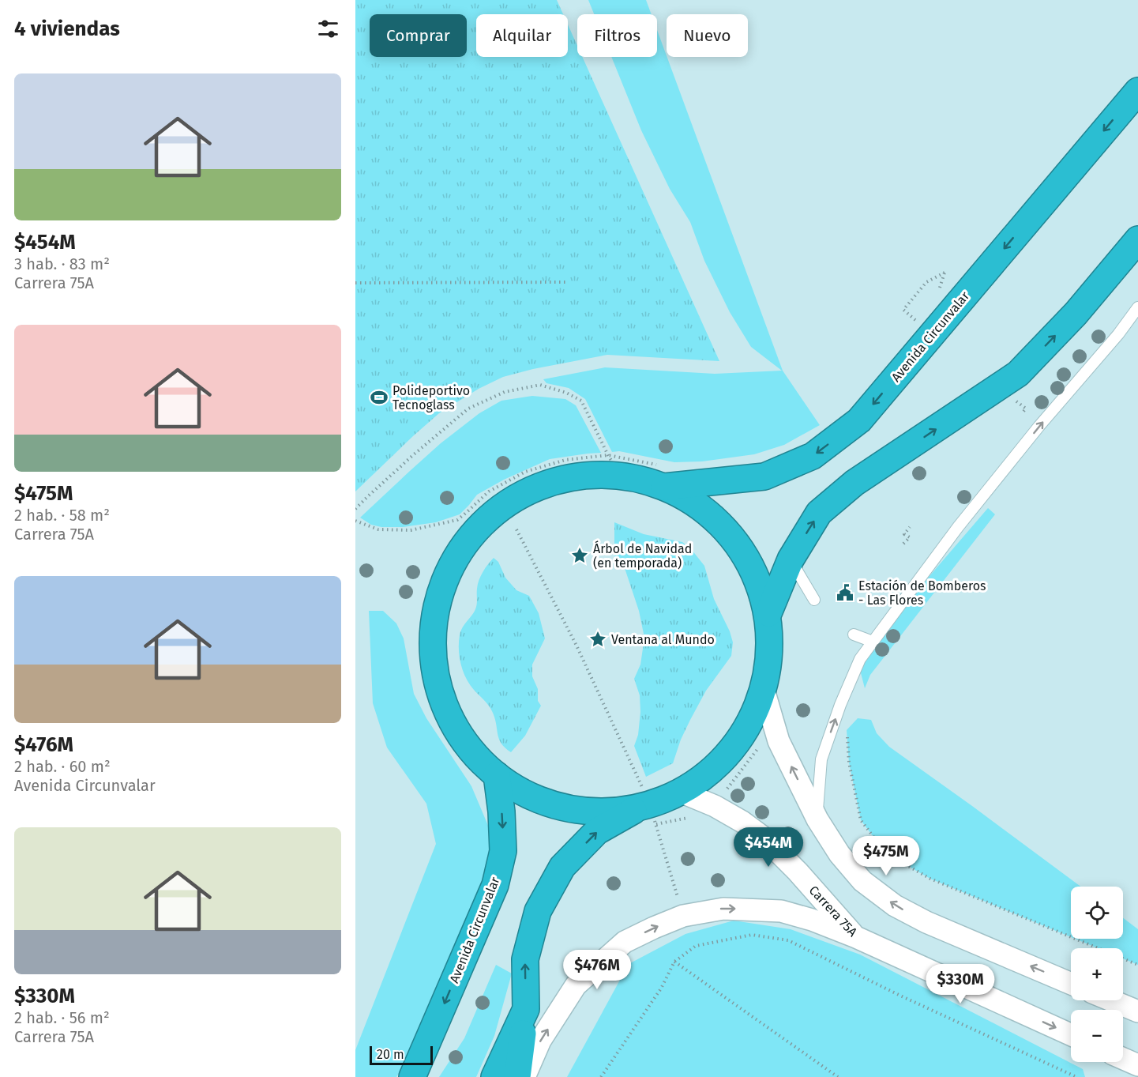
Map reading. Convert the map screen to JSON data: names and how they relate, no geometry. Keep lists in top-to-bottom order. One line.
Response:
{"streets":{"highway":["Avenida Circunvalar"],"street":["Carrera 75A"]},"places":{"sports":["Polideportivo Tecnoglass"],"place":["Árbol de Navidad (en temporada)","Ventana al Mundo"],"public building":["Estación de Bomberos - Las Flores"]},"scale_bar":"20 m","page":{"heading":"4 viviendas","chip":["Comprar","Alquilar","Filtros","Nuevo"],"list":[{"name":"$454M","note":"3 hab. · 83 m² · Carrera 75A"},{"name":"$475M","note":"2 hab. · 58 m² · Carrera 75A"},{"name":"$476M","note":"2 hab. · 60 m² · Avenida Circunvalar"},{"name":"$330M","note":"2 hab. · 56 m² · Carrera 75A"}],"price":["$454M","$475M","$476M","$330M"],"map_buttons":["+","−"],"scale":"20 m"}}
